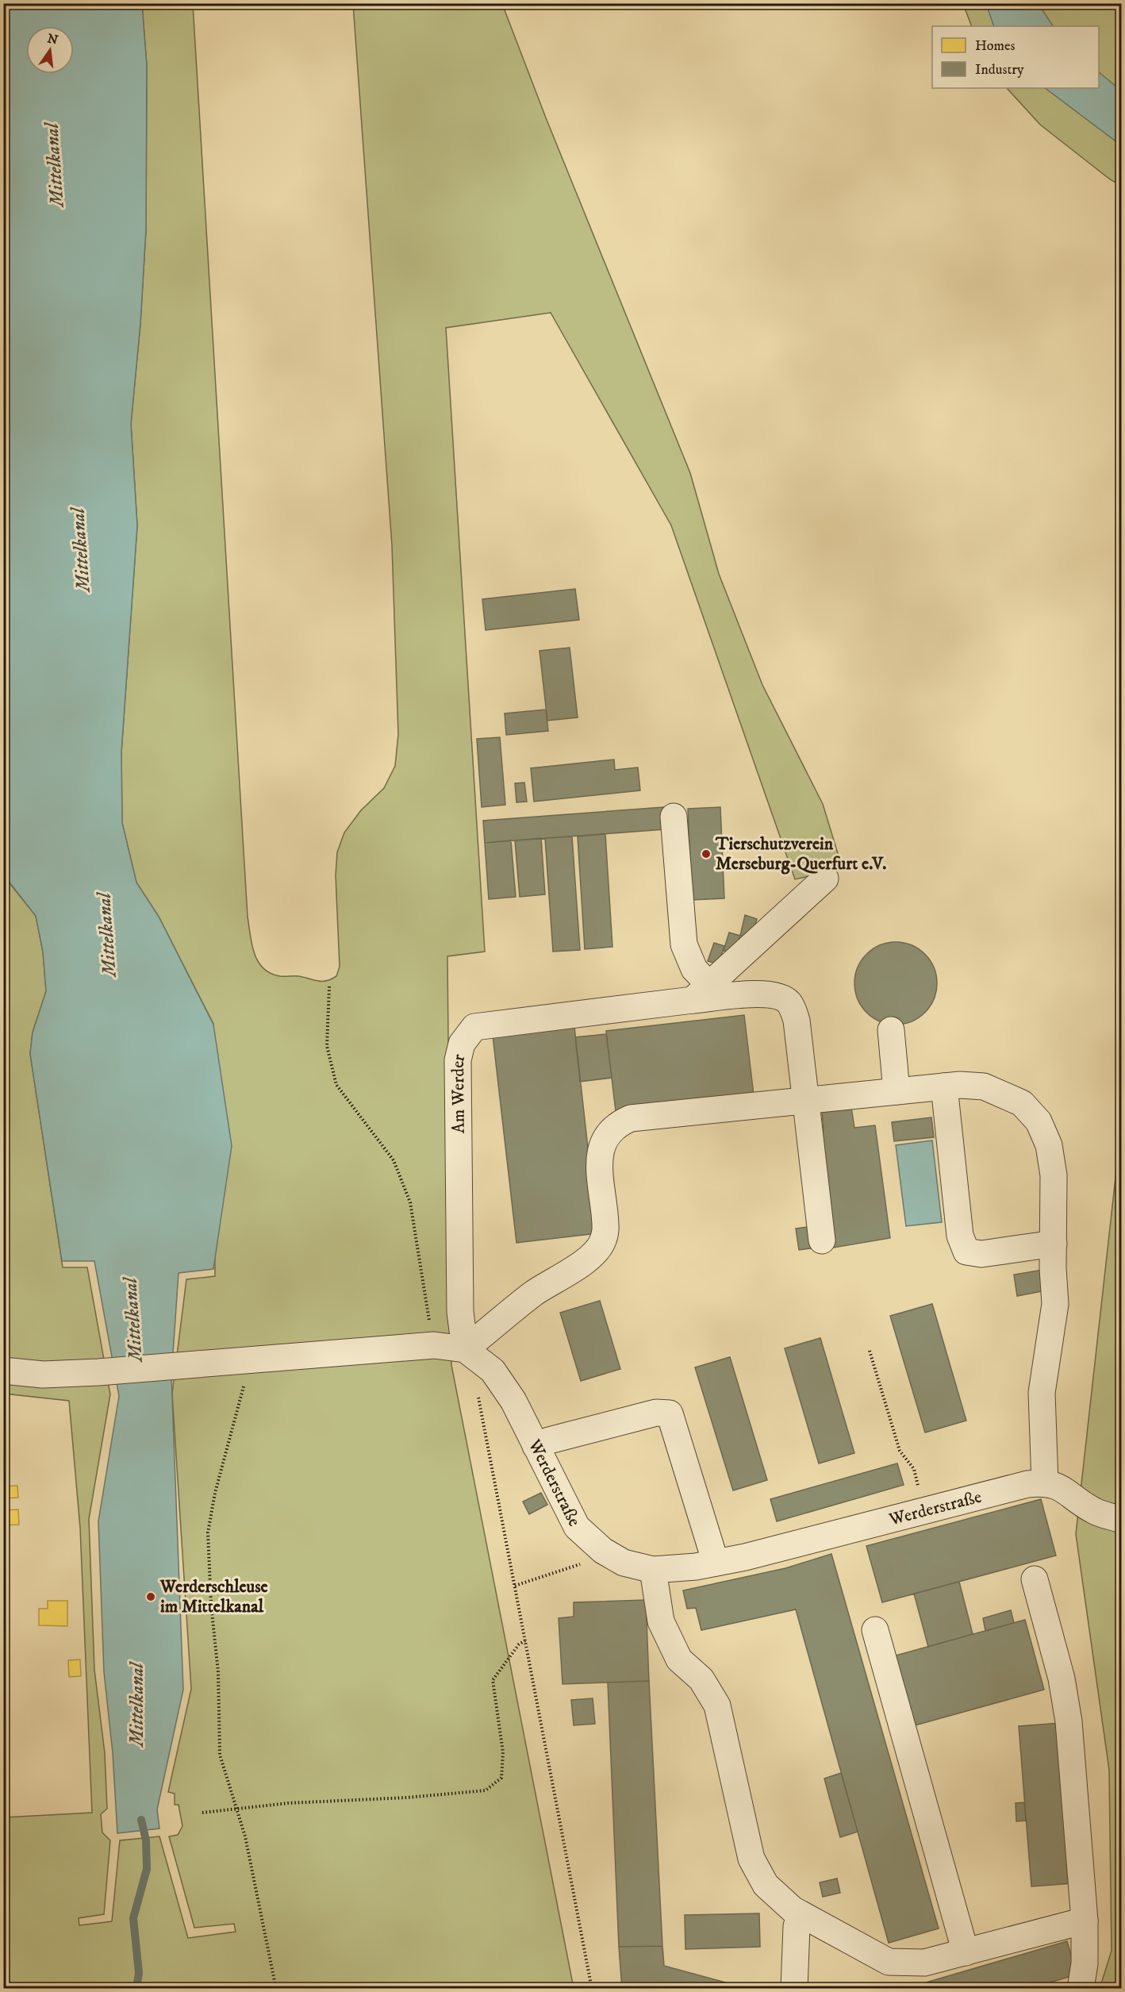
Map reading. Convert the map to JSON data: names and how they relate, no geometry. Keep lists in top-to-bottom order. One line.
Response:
{"streets":{"street":["Am Werder","Werderstraße"]},"crossings":[["Am Werder","Werderstraße"]],"water":["Mittelkanal"],"places":["Tierschutzverein Merseburg-Querfurt e.V.","Werderschleuse im Mittelkanal"],"legend":["Homes","Industry"],"north":"top"}
